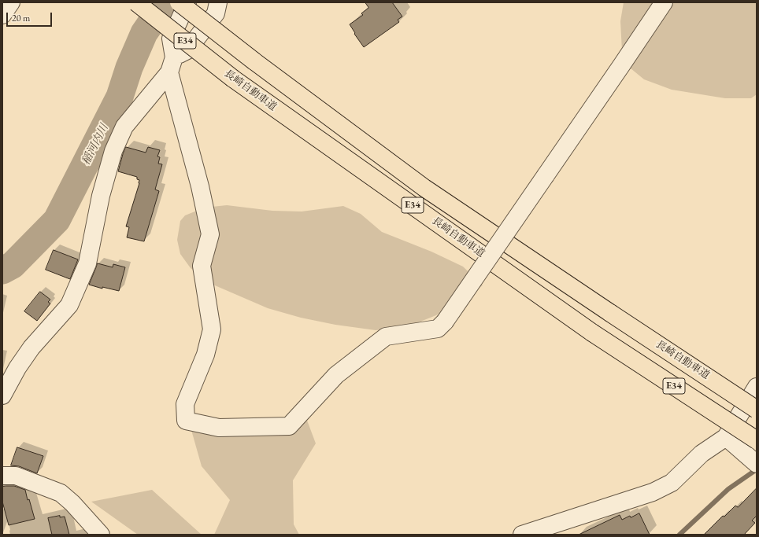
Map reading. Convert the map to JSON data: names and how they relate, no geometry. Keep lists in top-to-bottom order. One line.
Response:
{"streets":{"highway":["E34","長崎自動車道"]},"water":["稲河内川"],"scale_bar":"20 m"}
